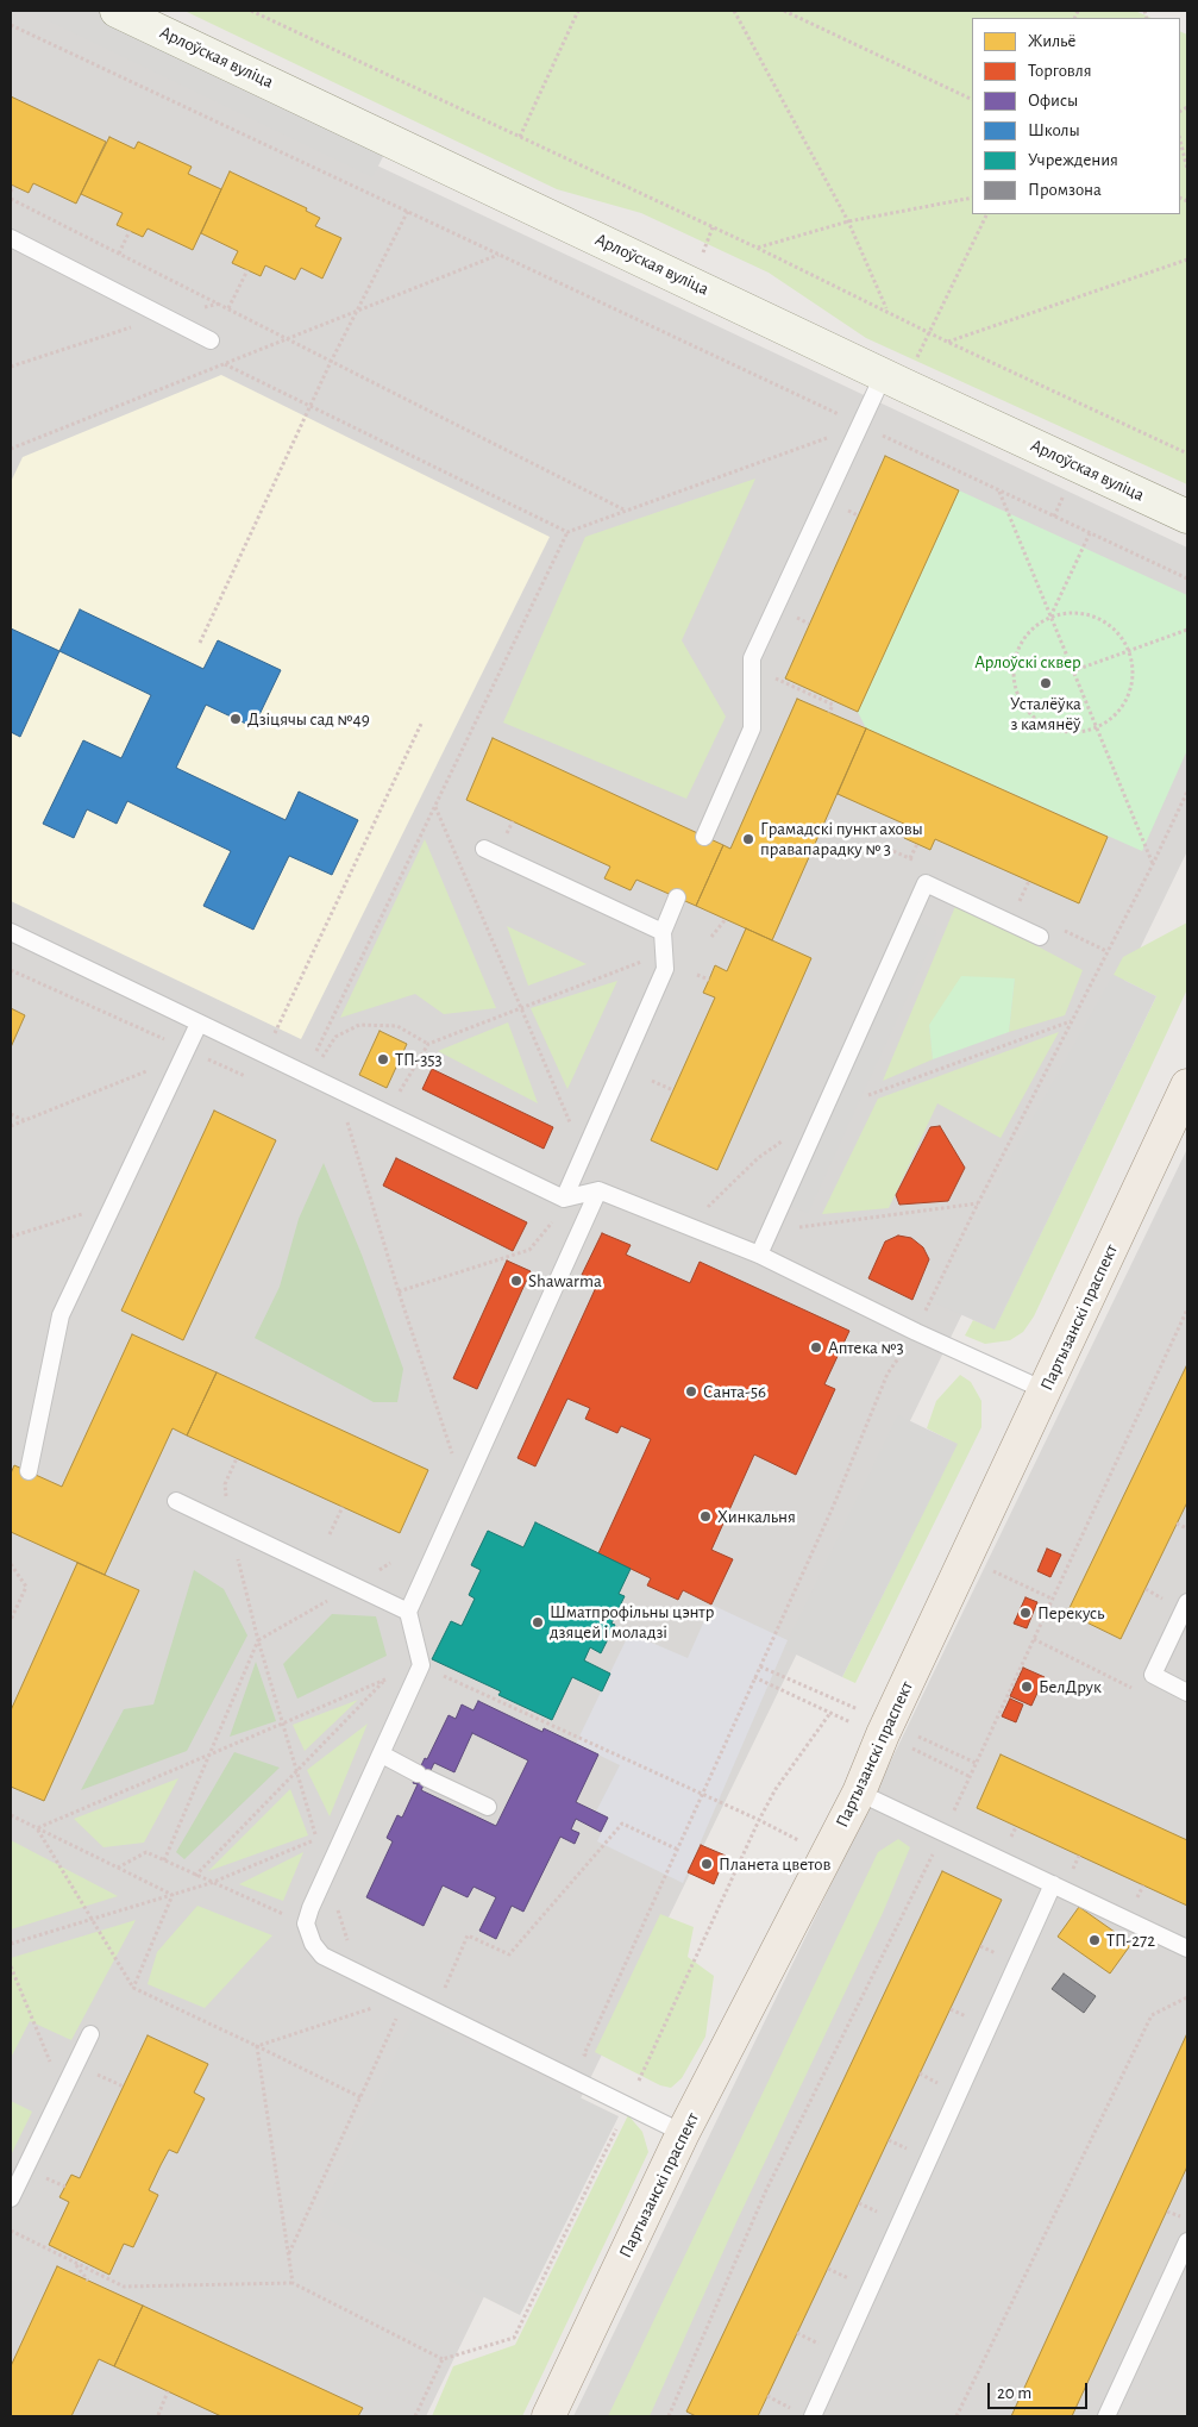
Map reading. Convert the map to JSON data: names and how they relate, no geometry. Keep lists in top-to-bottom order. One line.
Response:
{"streets":{"main road":["Партызанскі праспект"],"street":["Арлоўская вуліца"]},"parks":["Арлоўскі сквер"],"places":["Усталёўка з камянёў","Дзіцячы сад №49","Грамадскі пункт аховы правапарадку № 3","ТП-353","Shawarma","Аптека №3","Санта-56","Хинкальня","Перекусь","Шматпрофільны цэнтр дзяцей і моладзі","БелДрук","Планета цветов","ТП-272"],"legend":["Жильё","Торговля","Офисы","Школы","Учреждения","Промзона"],"scale_bar":"20 m"}
